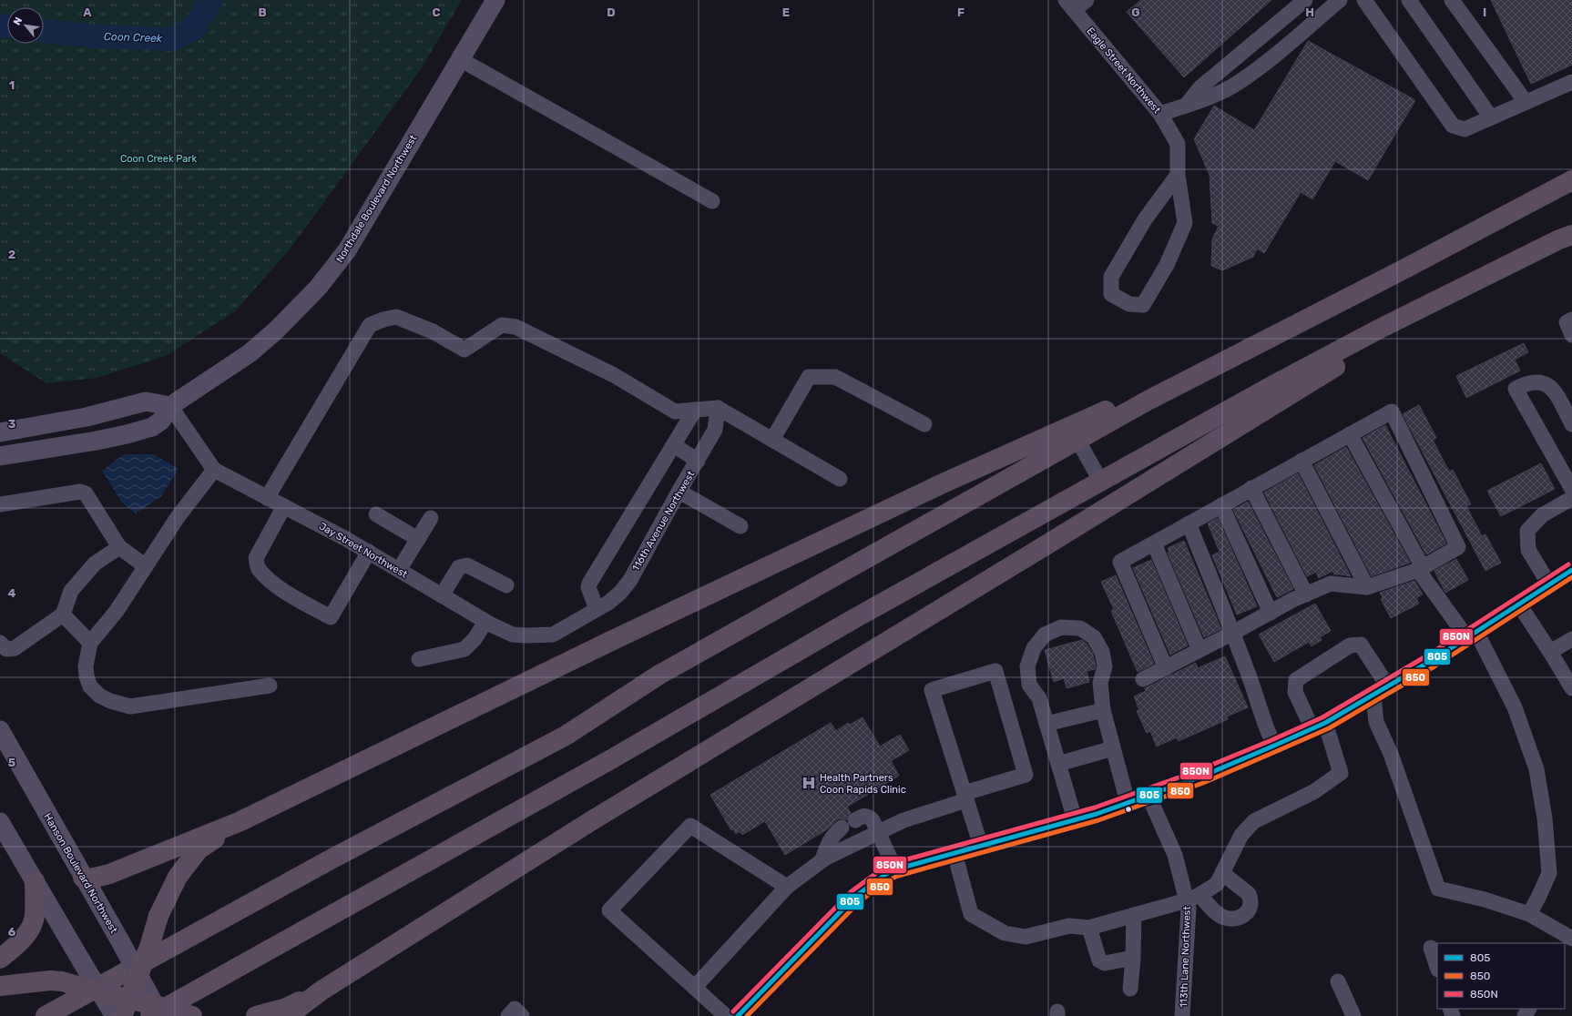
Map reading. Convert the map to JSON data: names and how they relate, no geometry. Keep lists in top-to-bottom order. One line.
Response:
{"streets":{"main road":["Northdale Boulevard Northwest","Hanson Boulevard Northwest"],"street":["Eagle Street Northwest","116th Avenue Northwest","Jay Street Northwest","113th Lane Northwest"]},"crossings":[["Northdale Boulevard Northwest","Jay Street Northwest"],["116th Avenue Northwest","Jay Street Northwest"]],"water":["Coon Creek"],"parks":["Coon Creek Park"],"places":{"hospital":["Health Partners Coon Rapids Clinic"]},"lines":["transit line 850N","transit line 805","transit line 850"],"legend":["805","850","850N"],"north":"top left","grid":{"columns":["A","B","C","D","E","F","G","H","I"],"rows":["1","2","3","4","5","6"]}}
